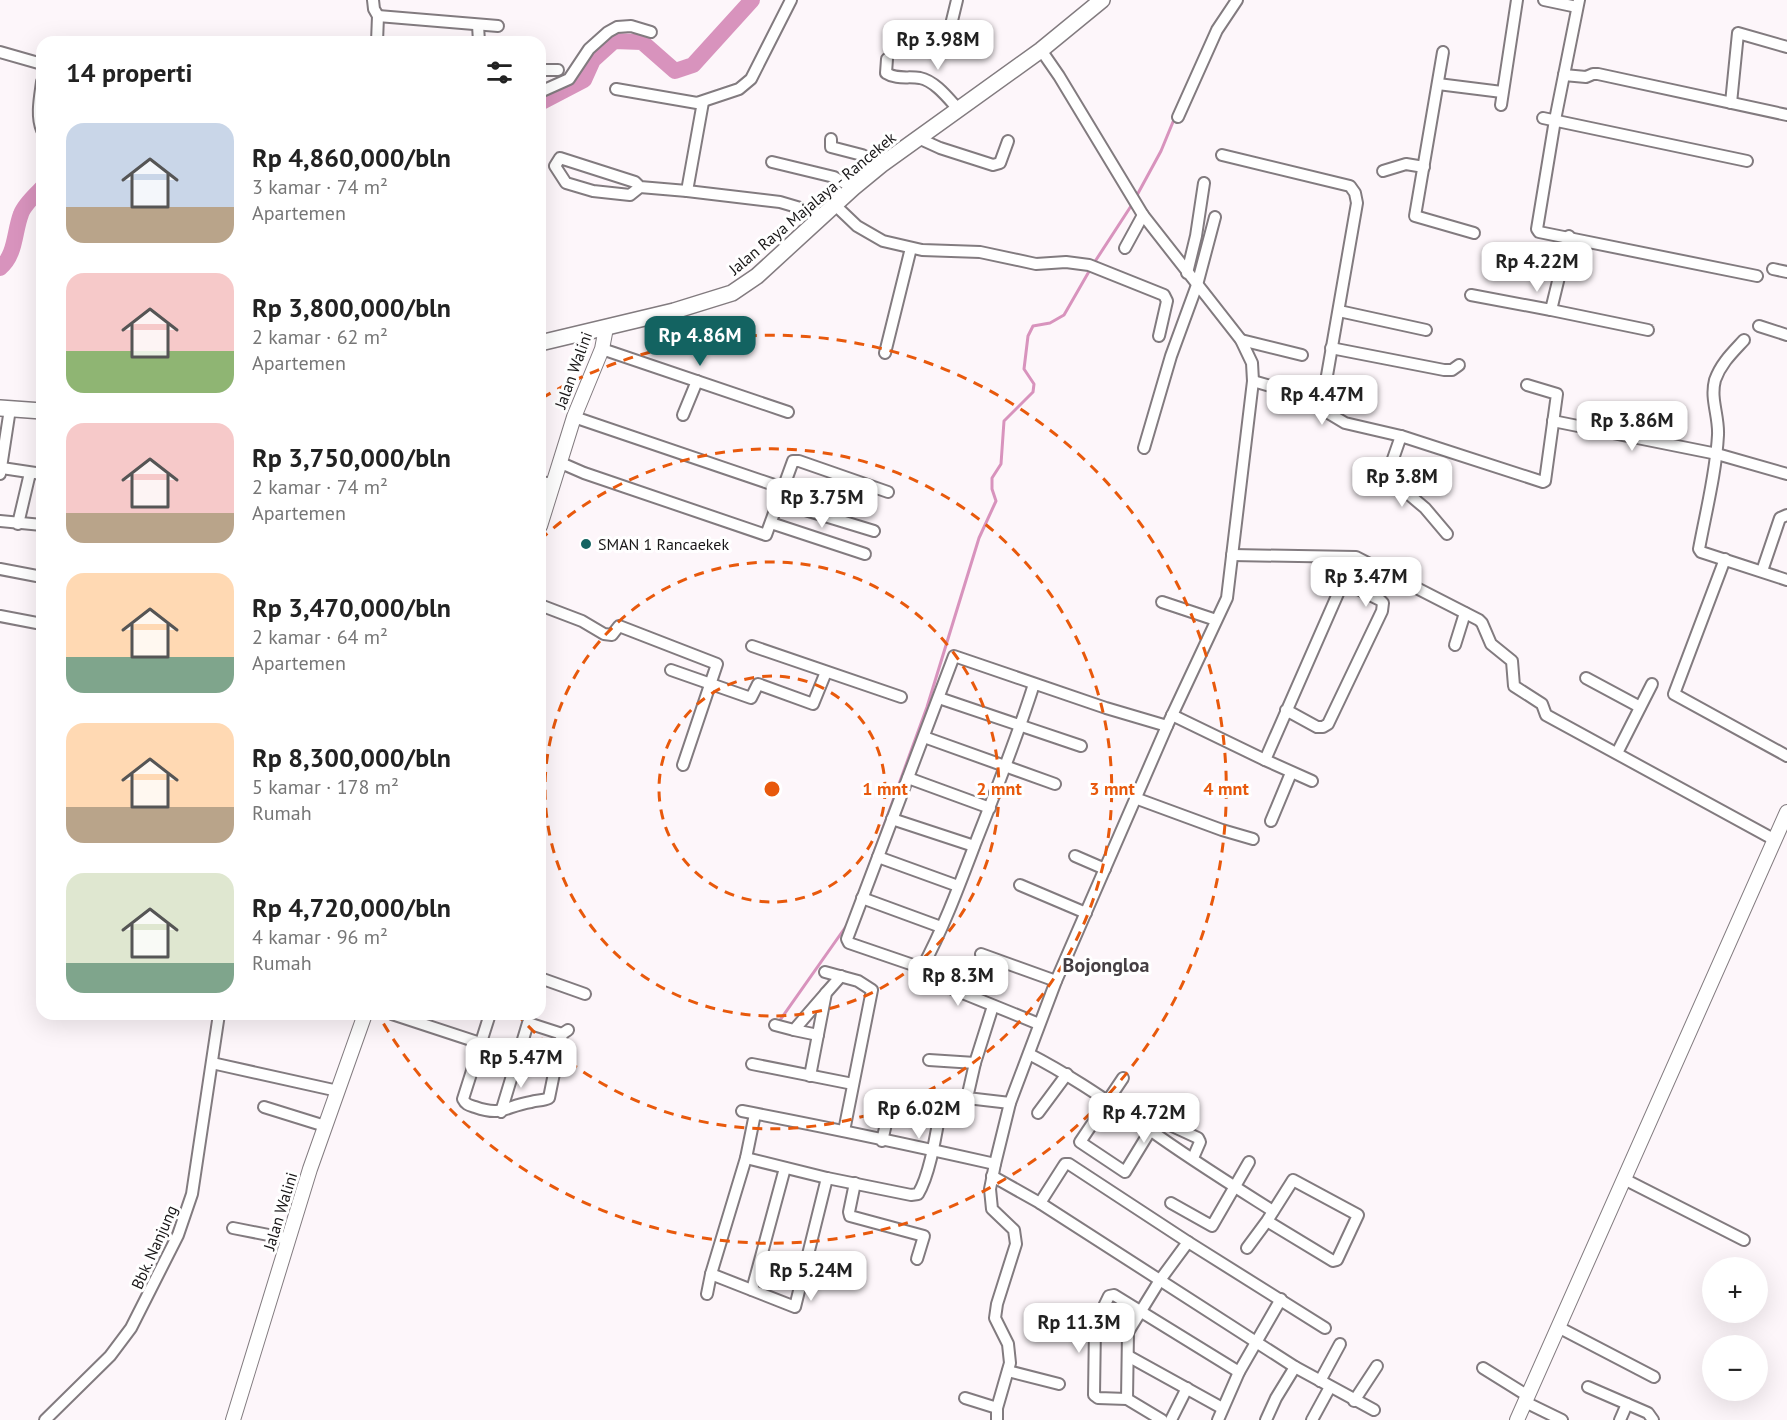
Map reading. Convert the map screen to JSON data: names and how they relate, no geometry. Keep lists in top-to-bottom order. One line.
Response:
{"streets":{"main road":["Jalan Raya Majalaya - Rancekek"],"street":["Jalan Walini","Bbk. Nanjung"]},"crossings":[["Jalan Raya Majalaya - Rancekek","Jalan Walini"]],"districts":["Bojongloa"],"places":["SMAN 1 Rancaekek"],"page":{"price":["Rp 3.98M","Rp 4.22M","Rp 4.86M","Rp 4.47M","Rp 3.86M","Rp 3.8M","Rp 3.75M","Rp 3.47M","Rp 8.3M","Rp 5.47M","Rp 6.02M","Rp 4.72M","Rp 5.24M","Rp 11.3M"],"heading":"14 properti","list":[{"name":"Rp 4,860,000/bln","note":"3 kamar · 74 m² · Apartemen"},{"name":"Rp 3,800,000/bln","note":"2 kamar · 62 m² · Apartemen"},{"name":"Rp 3,750,000/bln","note":"2 kamar · 74 m² · Apartemen"},{"name":"Rp 3,470,000/bln","note":"2 kamar · 64 m² · Apartemen"},{"name":"Rp 8,300,000/bln","note":"5 kamar · 178 m² · Rumah"},{"name":"Rp 4,720,000/bln","note":"4 kamar · 96 m² · Rumah"}],"map_buttons":["+","−"]},"rings":["1 mnt","2 mnt","3 mnt","4 mnt"]}
